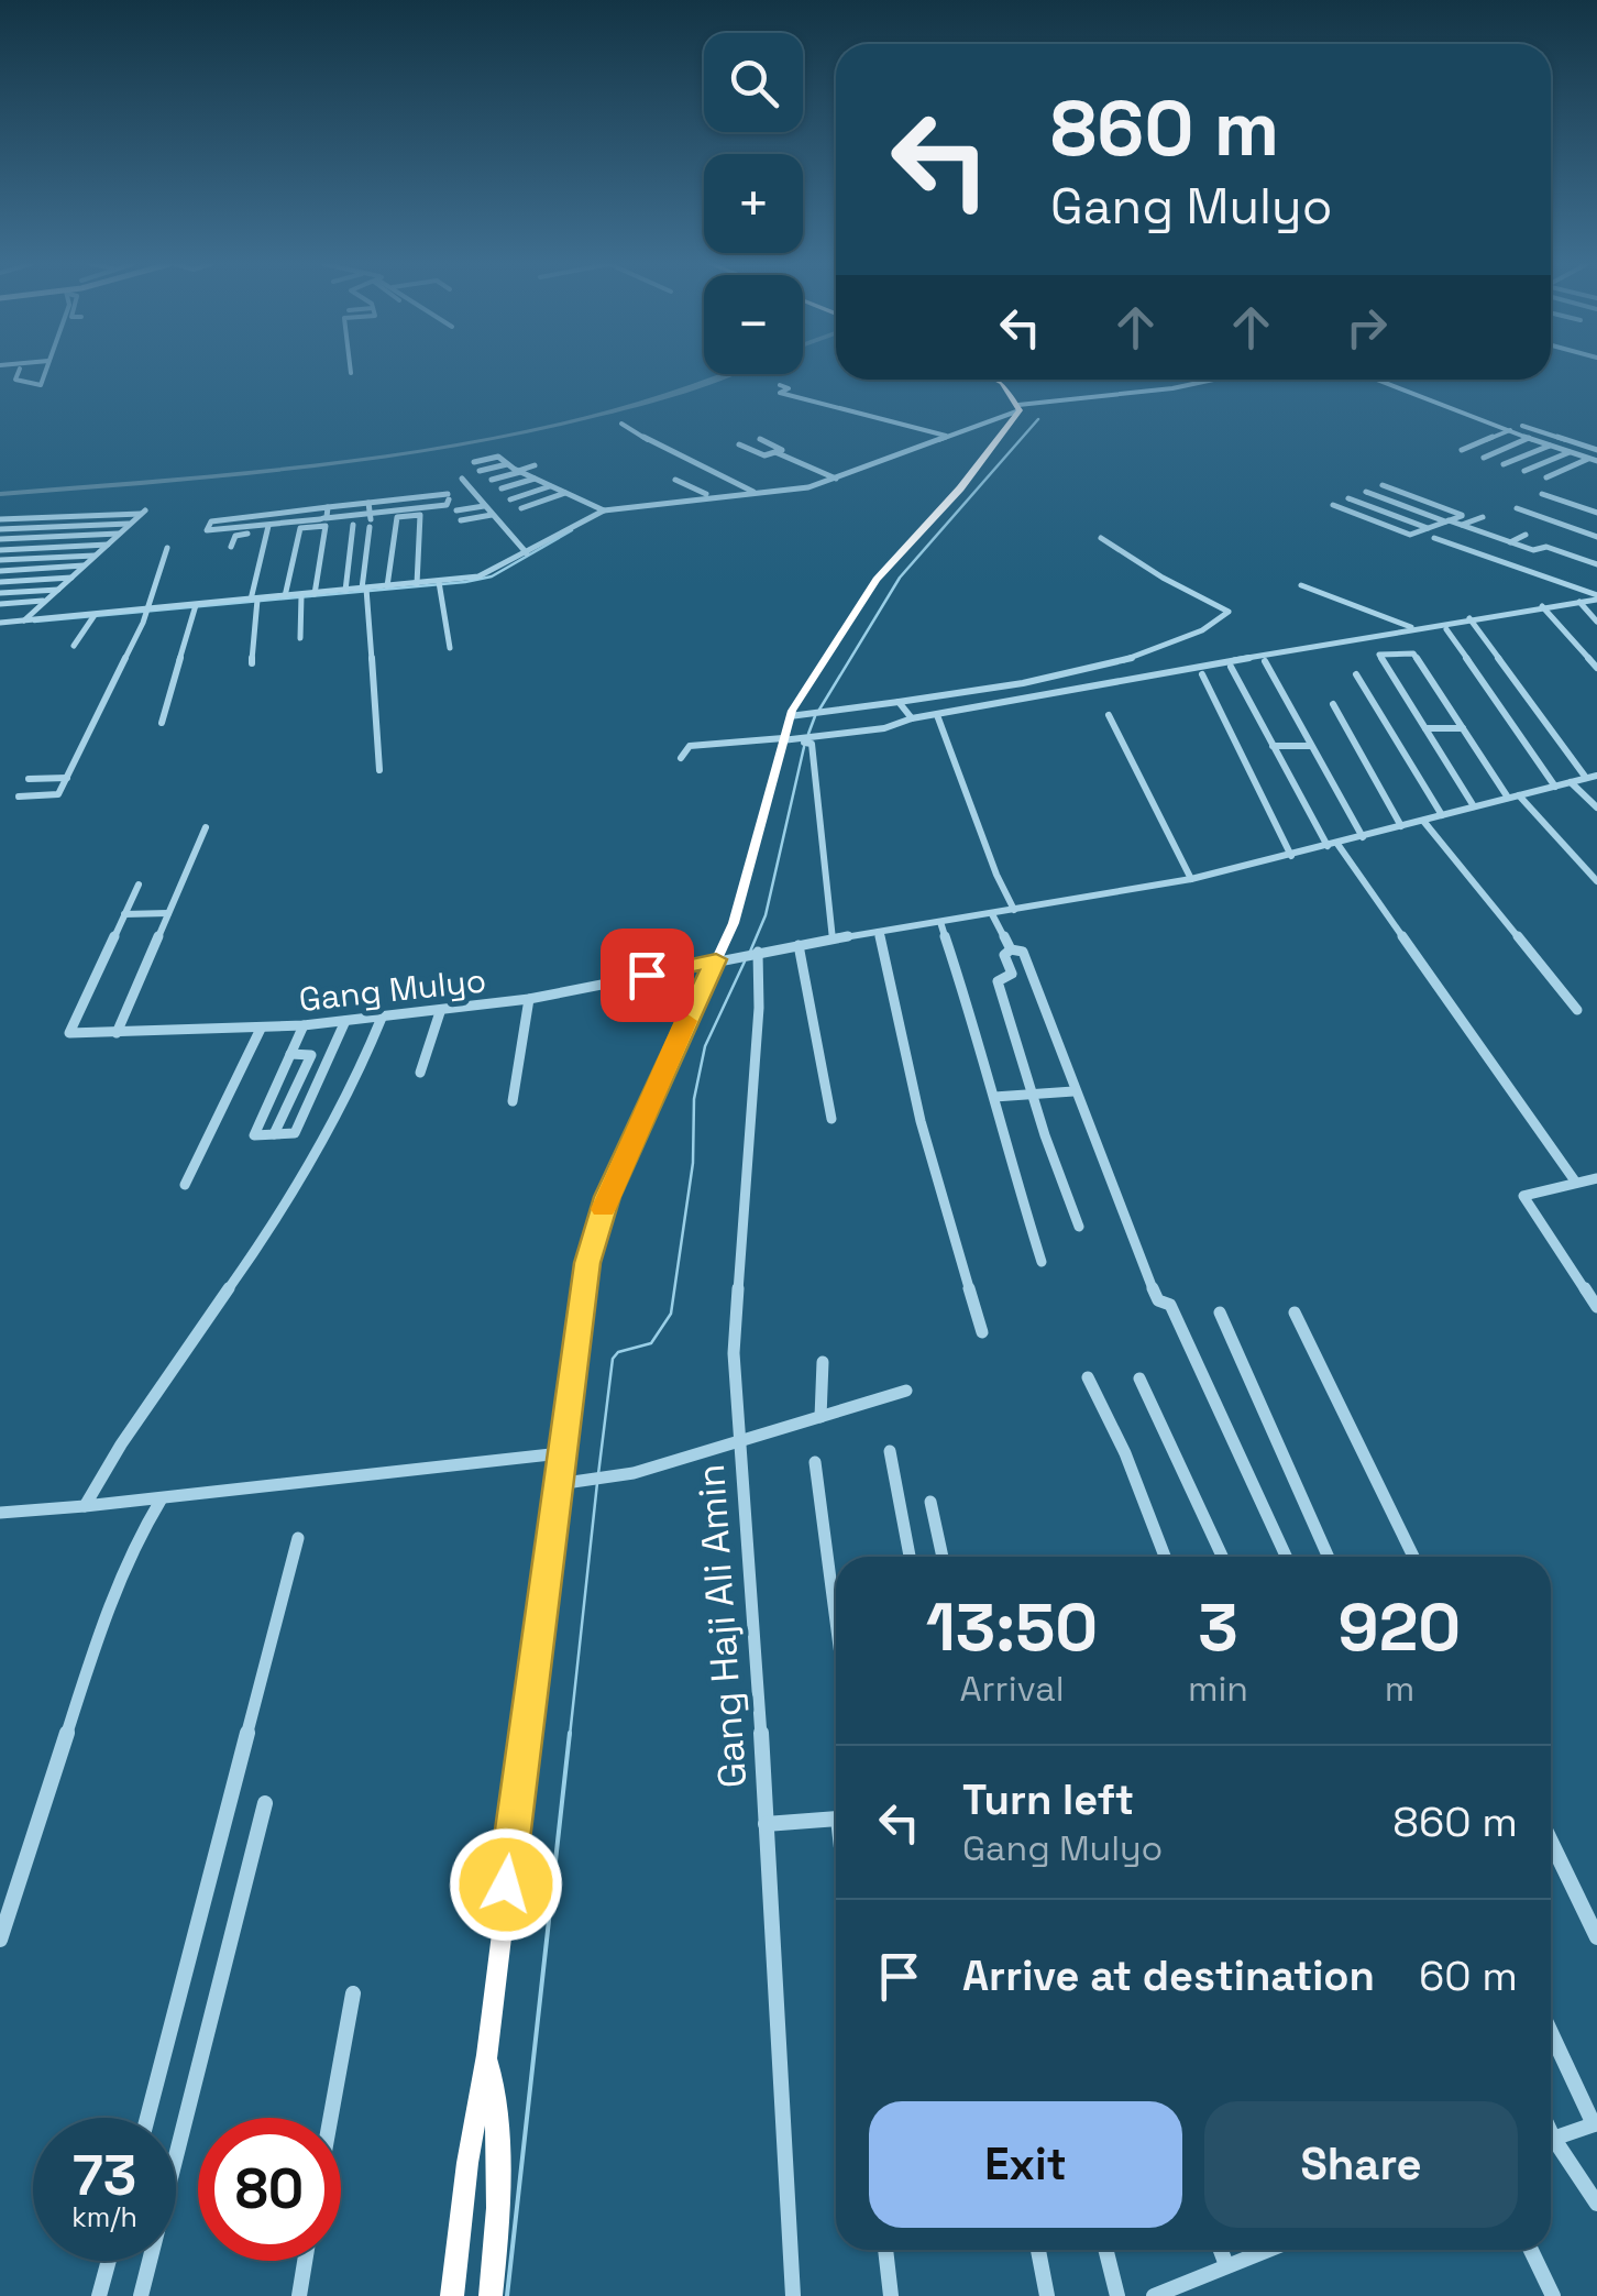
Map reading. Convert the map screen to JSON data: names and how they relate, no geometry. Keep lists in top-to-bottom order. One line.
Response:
{"streets":{"street":["Gang Mulyo","Gang Haji Ali Amin"]},"crossings":[["Gang Mulyo","Gang Haji Ali Amin"]],"page":{"map_buttons":["+","−"],"turn":["860 m","Gang Mulyo"],"eta":["13:50","Arrival","3","min","920","m"],"list":[{"name":"Turn left","note":"Gang Mulyo","value":"860 m"},{"name":"Arrive at destination","value":"60 m"}],"buttons":["Exit","Share"],"speed":"73 km/h","limit":"80"}}
